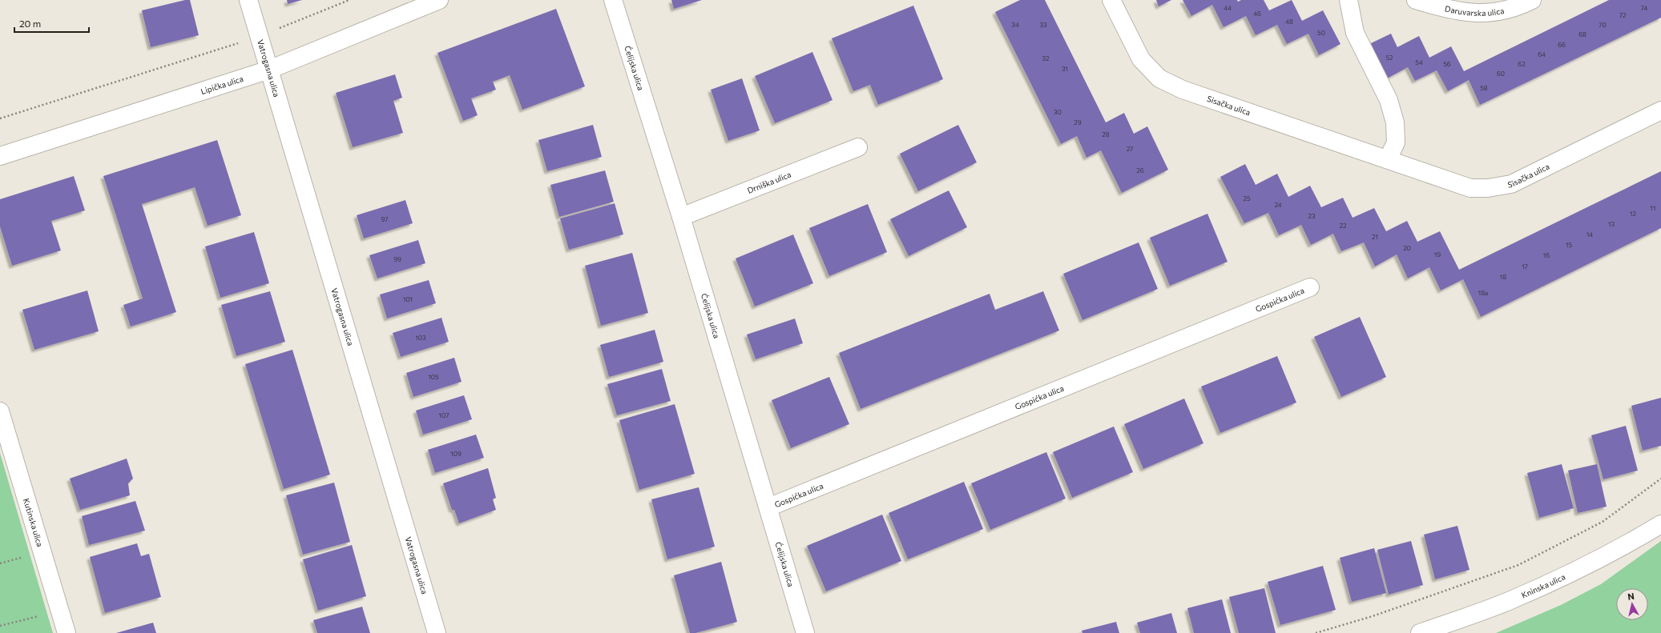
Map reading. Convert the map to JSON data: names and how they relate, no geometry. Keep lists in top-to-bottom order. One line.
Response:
{"streets":{"street":["Daruvarska ulica","Vatrogasna ulica","Ćelijska ulica","Lipička ulica","Sisačka ulica","Drniška ulica","Gospićka ulica","Kutinska ulica","Kninska ulica"]},"crossings":[["Vatrogasna ulica","Lipička ulica"],["Ćelijska ulica","Drniška ulica"],["Ćelijska ulica","Gospićka ulica"]],"house_numbers":["44","74","46","72","48","34","33","70","50","68","66","64","52","32","54","56","62","31","60","58","30","29","28","27","26","25","24","11","12","23","97","13","22","14","21","15","20","19","16","99","17","18","18a","101","103","105","107","109"],"scale_bar":"20 m","north":"top"}
